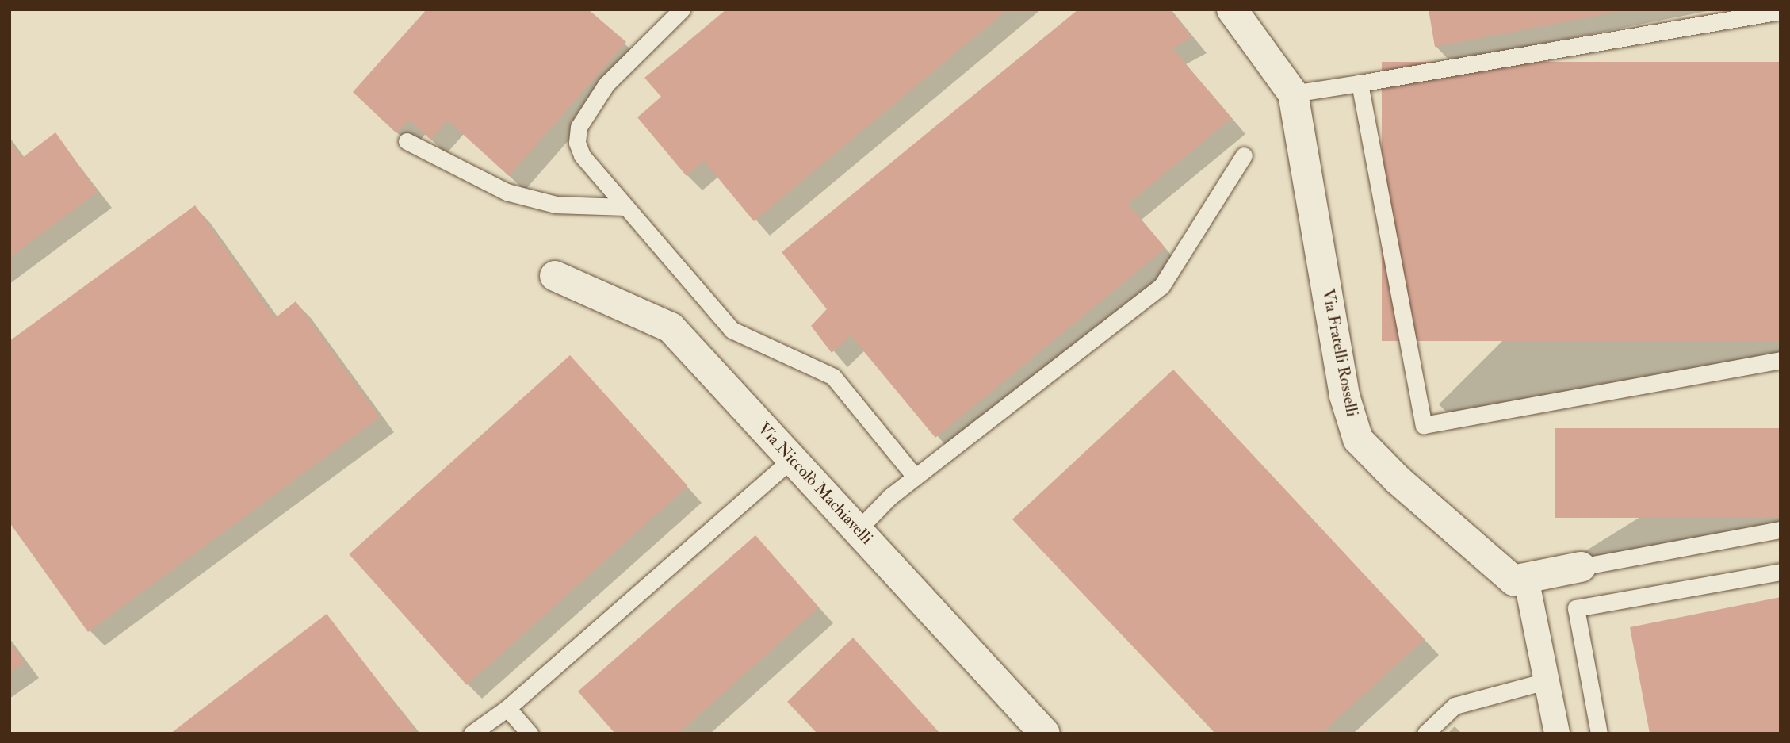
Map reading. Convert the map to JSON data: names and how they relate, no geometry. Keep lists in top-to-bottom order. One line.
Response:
{"streets":{"street":["Via Fratelli Rosselli","Via Niccolò Machiavelli"]}}
